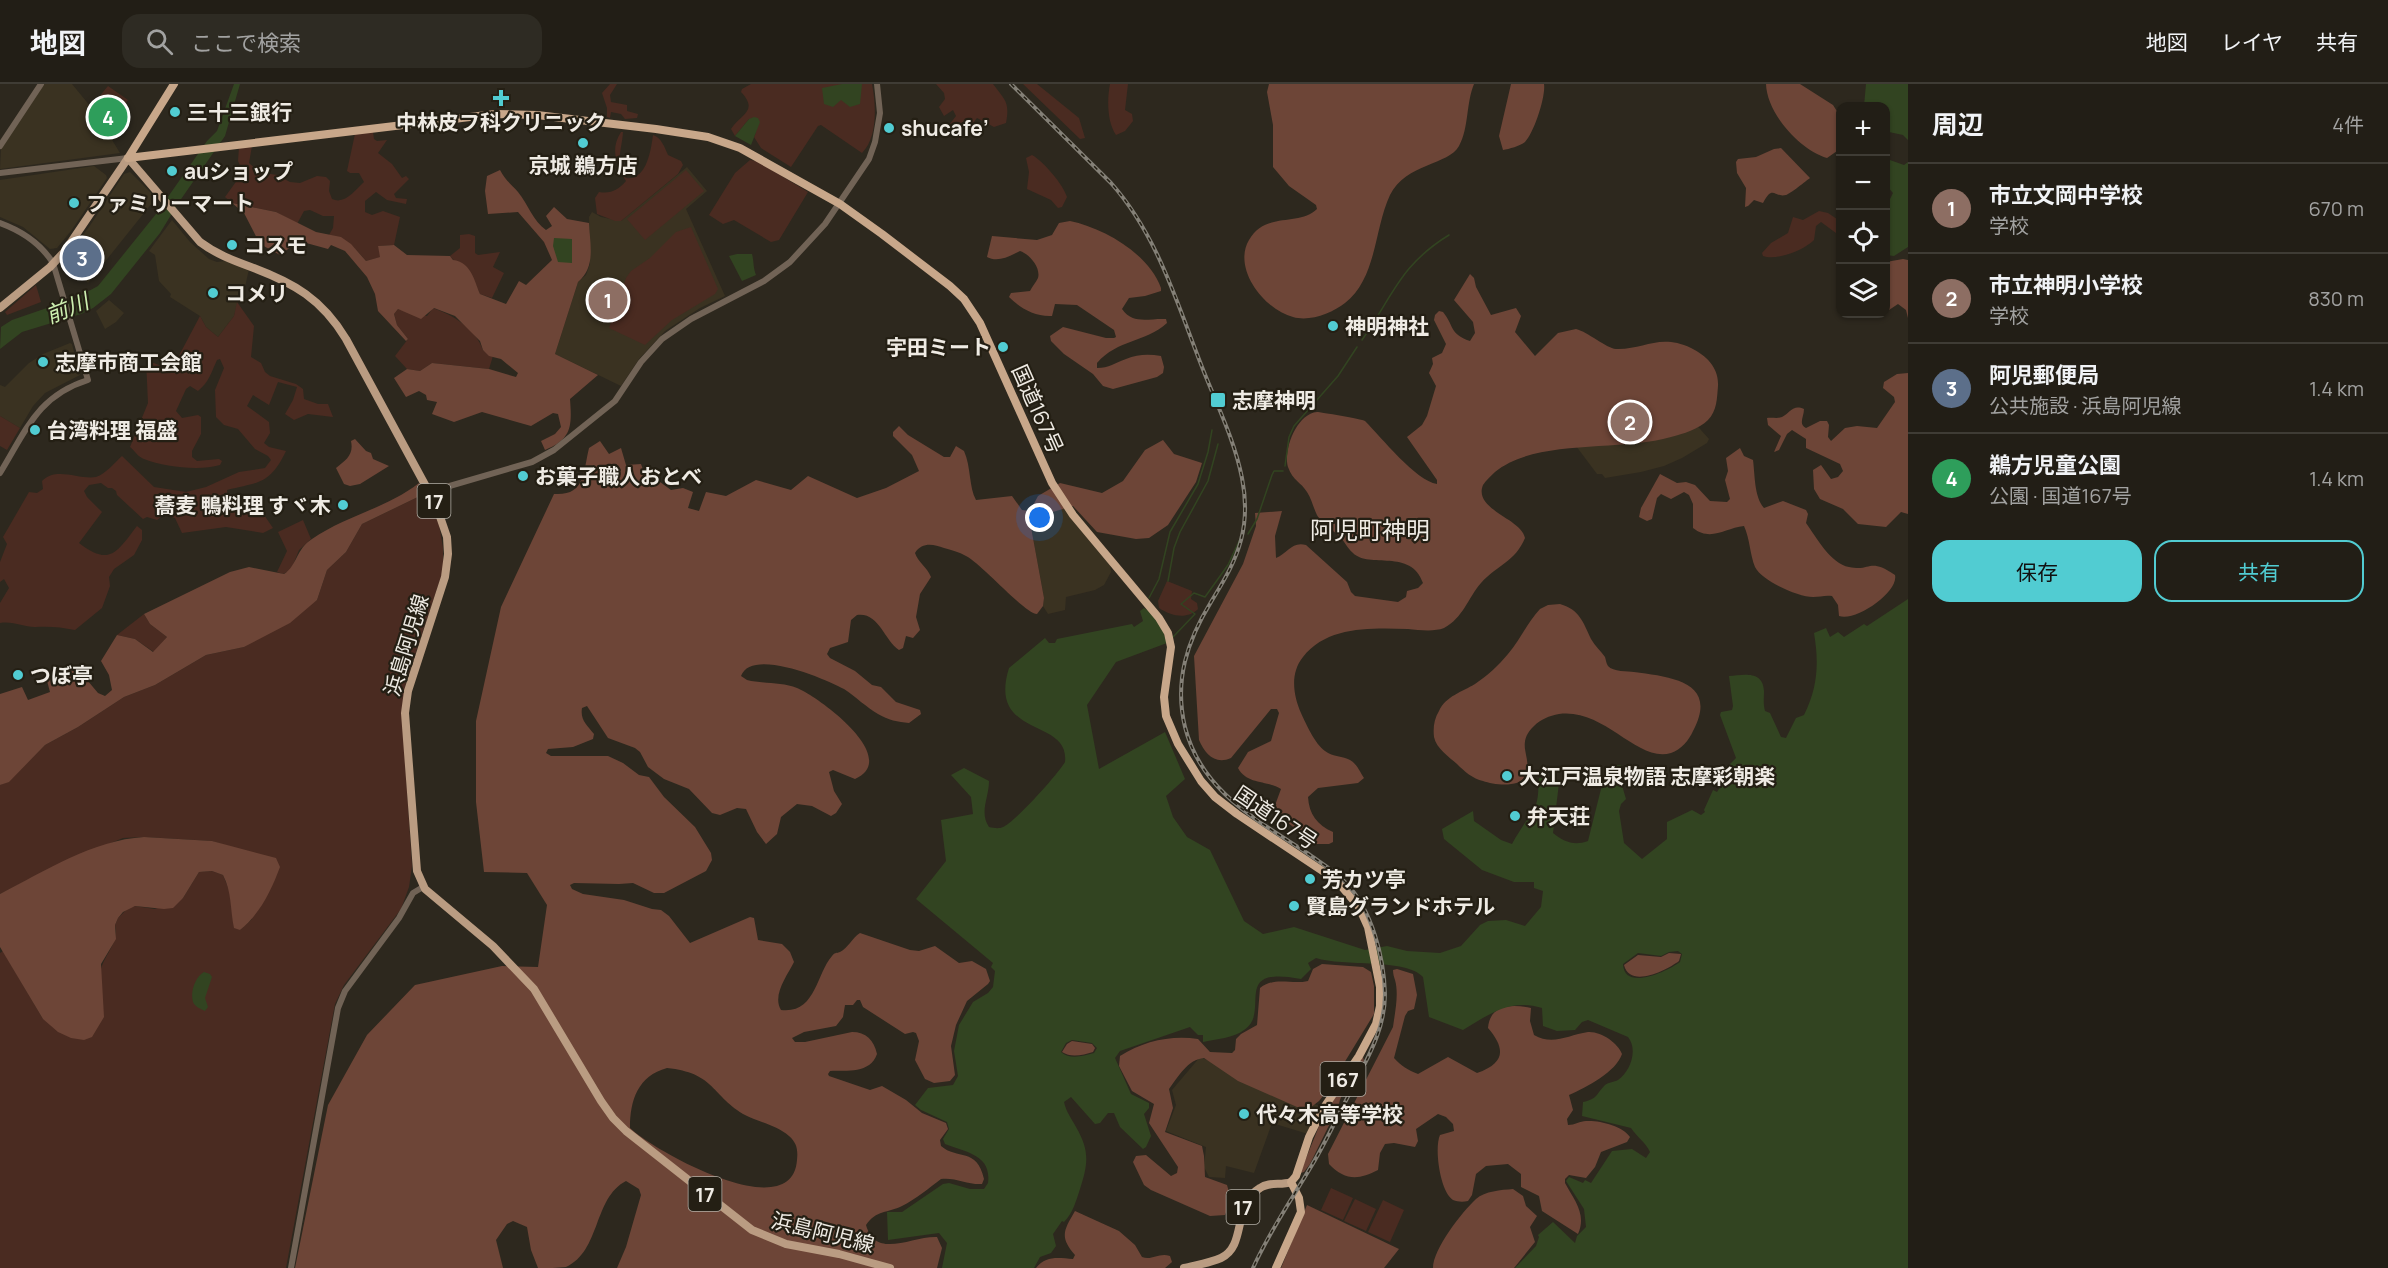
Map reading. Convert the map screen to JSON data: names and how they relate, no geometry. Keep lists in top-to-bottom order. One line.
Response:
{"streets":{"highway":["国道167号","167"],"main road":["17","浜島阿児線"]},"crossings":[["国道167号","17"],["国道167号","浜島阿児線"]],"districts":["阿児町神明"],"water":["前川"],"places":{"health":["中林皮フ科クリニック"],"other":["三十三銀行","shucafe’","京城 鵜方店","auショップ","ファミリーマート","コスモ","コメリ","神明神社","宇田ミート","志摩市商工会館","台湾料理 福盛","お菓子職人おとべ","蕎麦 鴨料理 すヾ木","つぼ亭","大江戸温泉物語 志摩彩朝楽","弁天荘","芳カツ亭","賢島グランドホテル","代々木高等学校"],"transit":["志摩神明"]},"page":{"header":"地図","search":"ここで検索","nav":["地図","レイヤ","共有"],"heading":["周辺","4件"],"pins":["4","3","1","2"],"map_buttons":["+","−"],"list":[{"mark":"1","name":"市立文岡中学校","note":"学校","value":"670 m"},{"mark":"2","name":"市立神明小学校","note":"学校","value":"830 m"},{"mark":"3","name":"阿児郵便局","note":"公共施設 · 浜島阿児線","value":"1.4 km"},{"mark":"4","name":"鵜方児童公園","note":"公園 · 国道167号","value":"1.4 km"}],"buttons":["保存","共有"]}}
